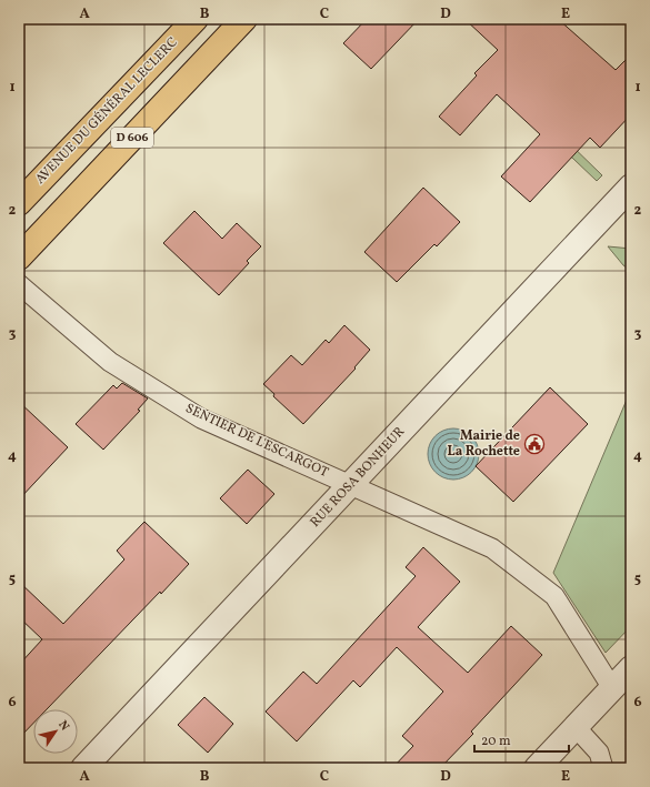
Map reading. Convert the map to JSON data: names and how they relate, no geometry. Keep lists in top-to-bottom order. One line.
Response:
{"streets":{"main road":["AVENUE DU GÉNÉRAL LECLERC","D 606"],"street":["SENTIER DE L'ESCARGOT","RUE ROSA BONHEUR"]},"crossings":[["SENTIER DE L'ESCARGOT","RUE ROSA BONHEUR"]],"places":{"public building":["Mairie de La Rochette"]},"scale_bar":"20 m","north":"top right","grid":{"columns":["A","B","C","D","E"],"rows":["1","2","3","4","5","6"]}}
